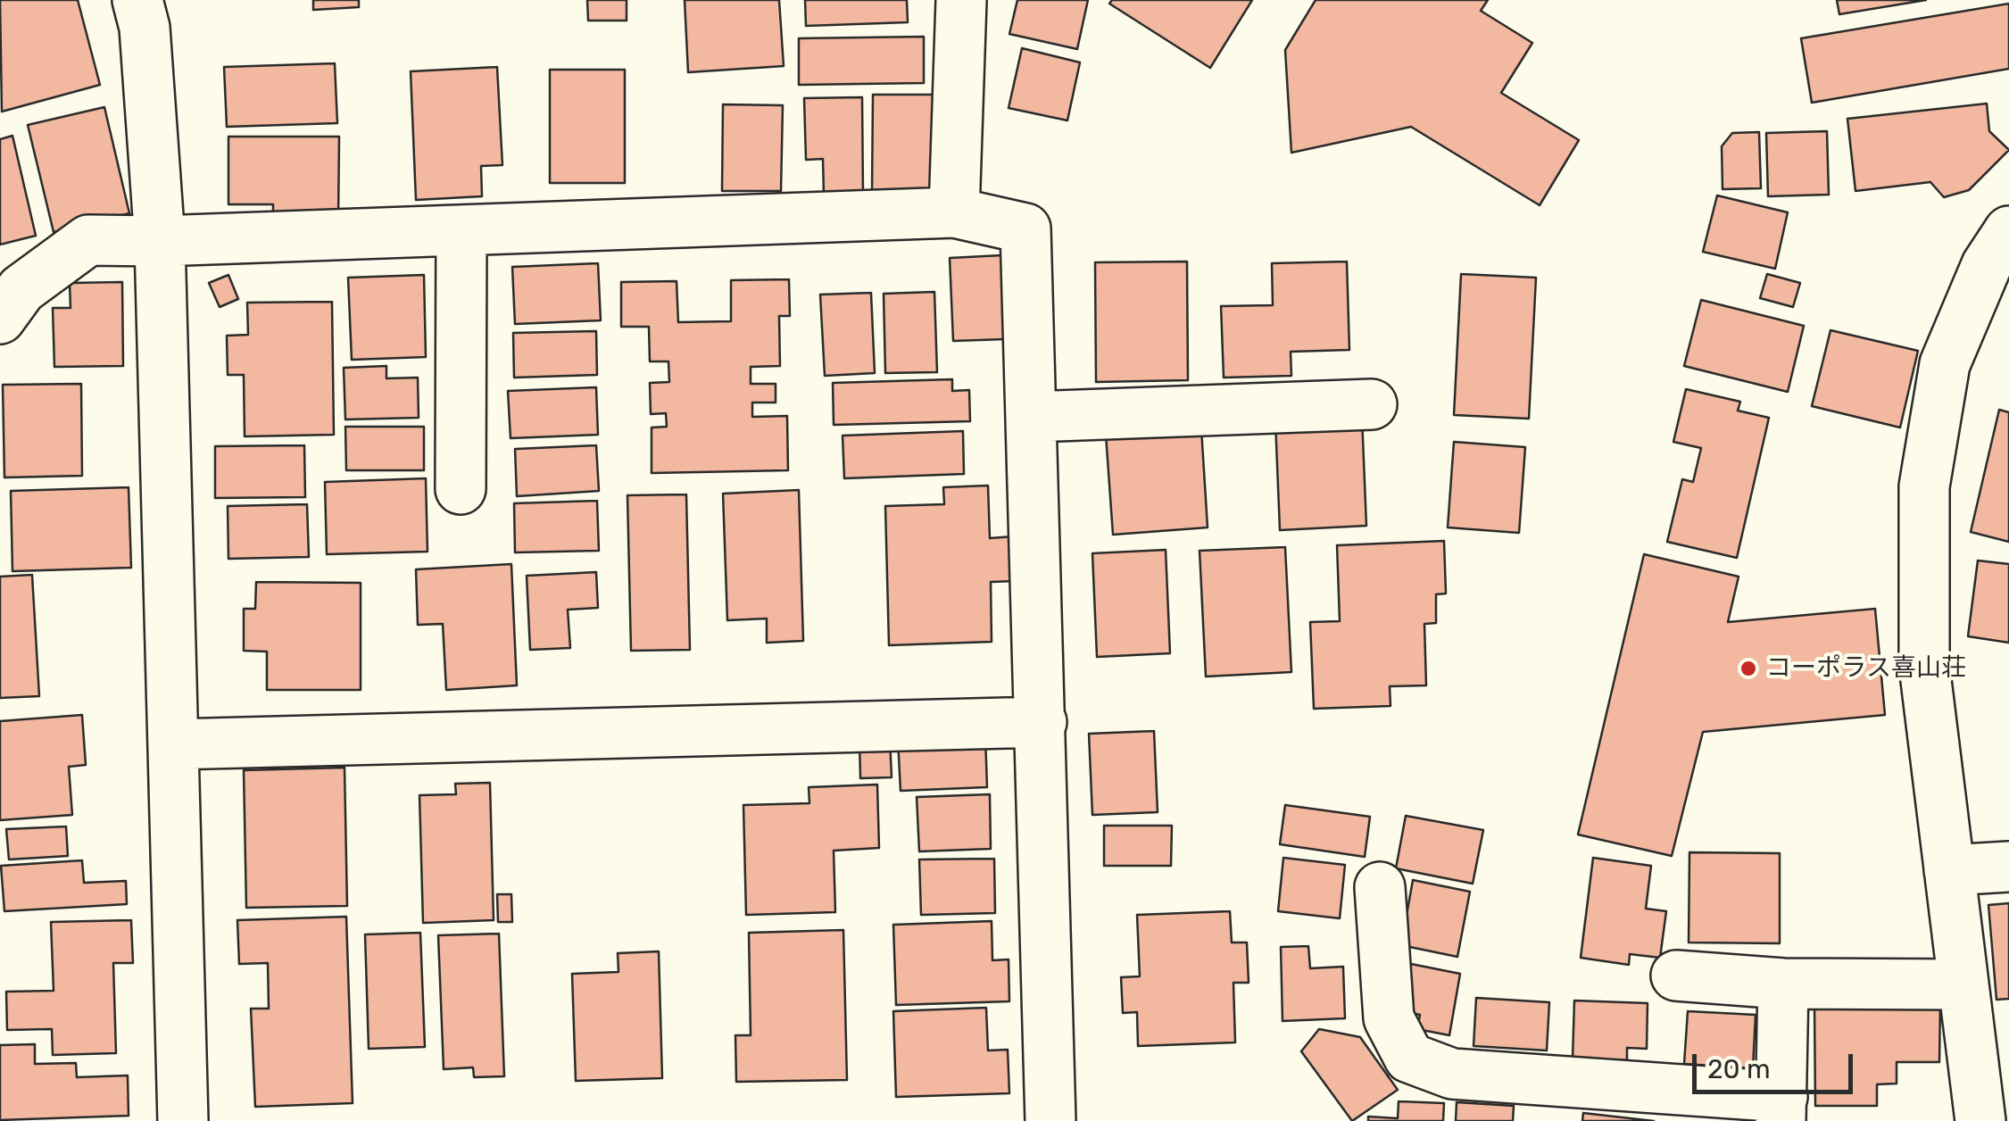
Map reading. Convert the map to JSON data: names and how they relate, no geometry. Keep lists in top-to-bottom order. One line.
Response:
{"places":["コーポラス喜山荘"],"scale_bar":"20 m"}
